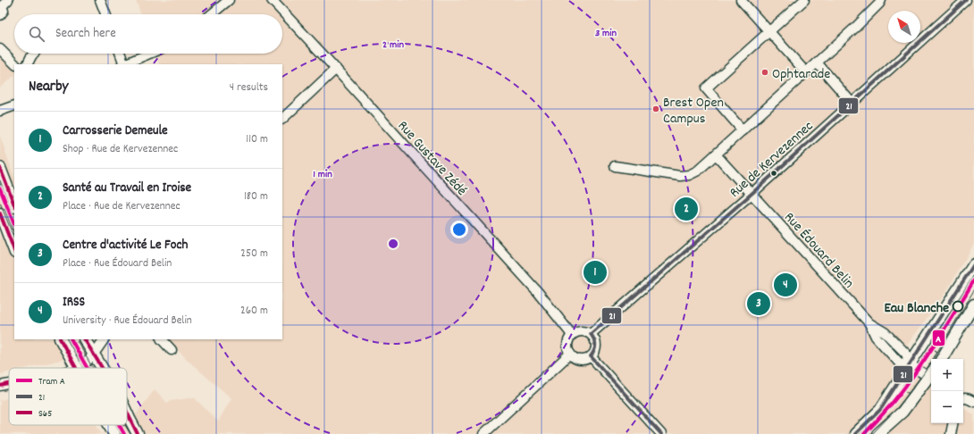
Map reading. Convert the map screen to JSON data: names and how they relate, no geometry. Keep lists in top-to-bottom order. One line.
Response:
{"streets":{"street":["Rue Gustave Zédé","Rue de Kervezennec","Rue Édouard Belin"]},"crossings":[["Rue Gustave Zédé","Rue de Kervezennec"],["Rue de Kervezennec","Rue Édouard Belin"]],"places":["Ophtarade","Brest Open Campus","Eau Blanche"],"lines":["transit line 21","transit line S65","tram line A"],"legend":["Tram A","21","S65"],"north":"top left","page":{"search":"Search here","heading":["Nearby","4 results"],"list":[{"mark":"1","name":"Carrosserie Demeule","note":"Shop · Rue de Kervezennec","value":"110 m"},{"mark":"2","name":"Santé au Travail en Iroise","note":"Place · Rue de Kervezennec","value":"180 m"},{"mark":"3","name":"Centre d'activité Le Foch","note":"Place · Rue Édouard Belin","value":"250 m"},{"mark":"4","name":"IRSS","note":"University · Rue Édouard Belin","value":"260 m"}],"pins":["2","1","4","3"],"map_buttons":["+","−"]},"rings":["3 min","2 min","1 min"]}
